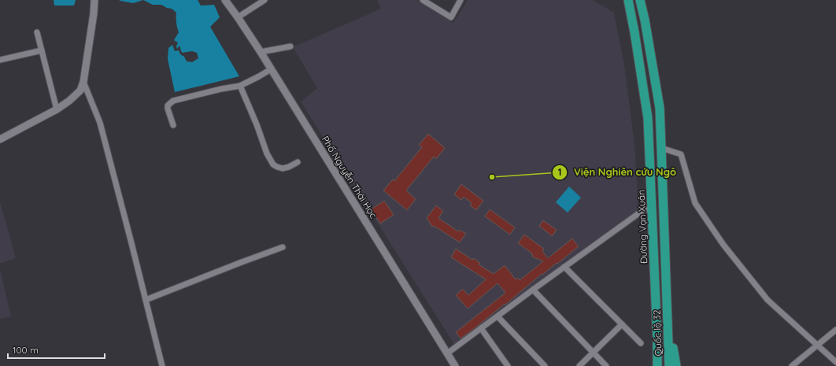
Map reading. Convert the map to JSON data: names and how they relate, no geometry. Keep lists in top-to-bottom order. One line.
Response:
{"streets":{"highway":["Đường Vạn Xuân","Quốc lộ 32"],"main road":["Phố Nguyễn Thái Học"]},"crossings":[["Đường Vạn Xuân","Quốc lộ 32"]],"places":["Viện Nghiên cứu Ngô"],"scale_bar":"100 m"}
